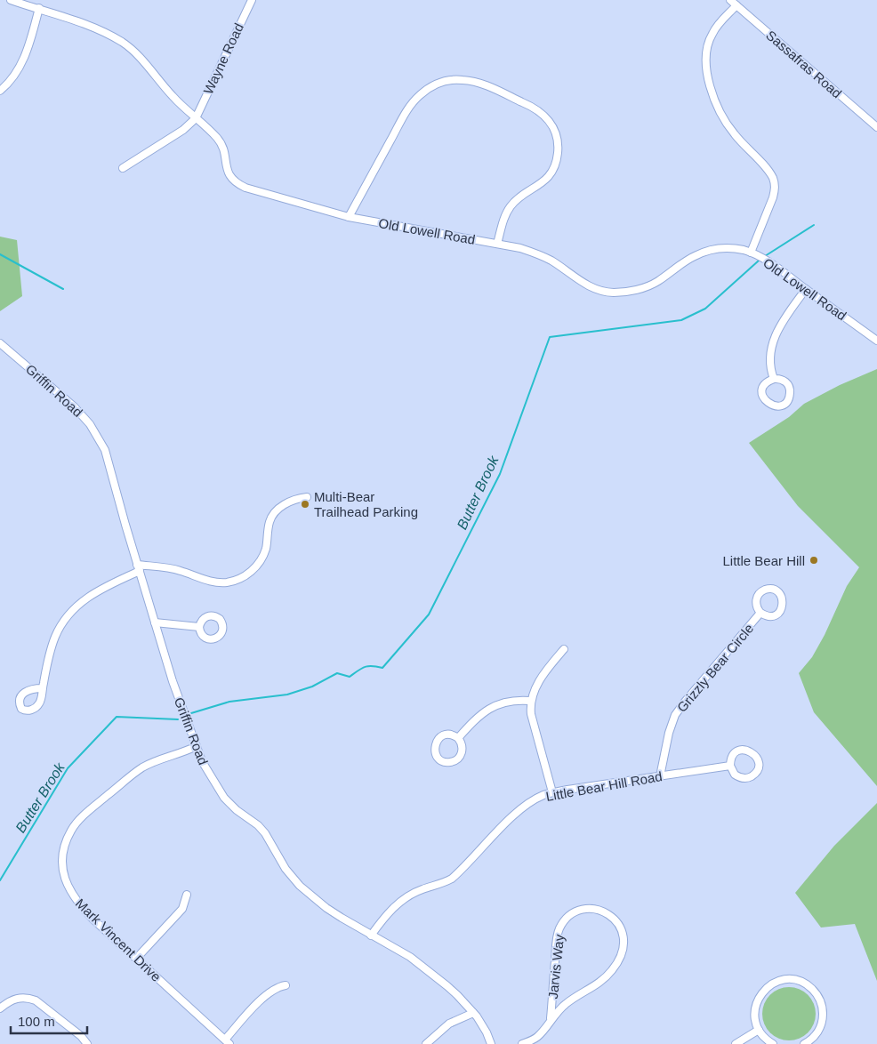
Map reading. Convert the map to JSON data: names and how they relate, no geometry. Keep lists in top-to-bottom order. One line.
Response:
{"streets":{"street":["Wayne Road","Sassafras Road","Old Lowell Road","Griffin Road","Grizzly Bear Circle","Little Bear Hill Road","Mark Vincent Drive","Jarvis Way"]},"crossings":[["Wayne Road","Old Lowell Road"],["Griffin Road","Little Bear Hill Road"],["Griffin Road","Mark Vincent Drive"],["Grizzly Bear Circle","Little Bear Hill Road"]],"water":["Butter Brook"],"places":["Multi-Bear Trailhead Parking","Little Bear Hill"],"scale_bar":"100 m"}
